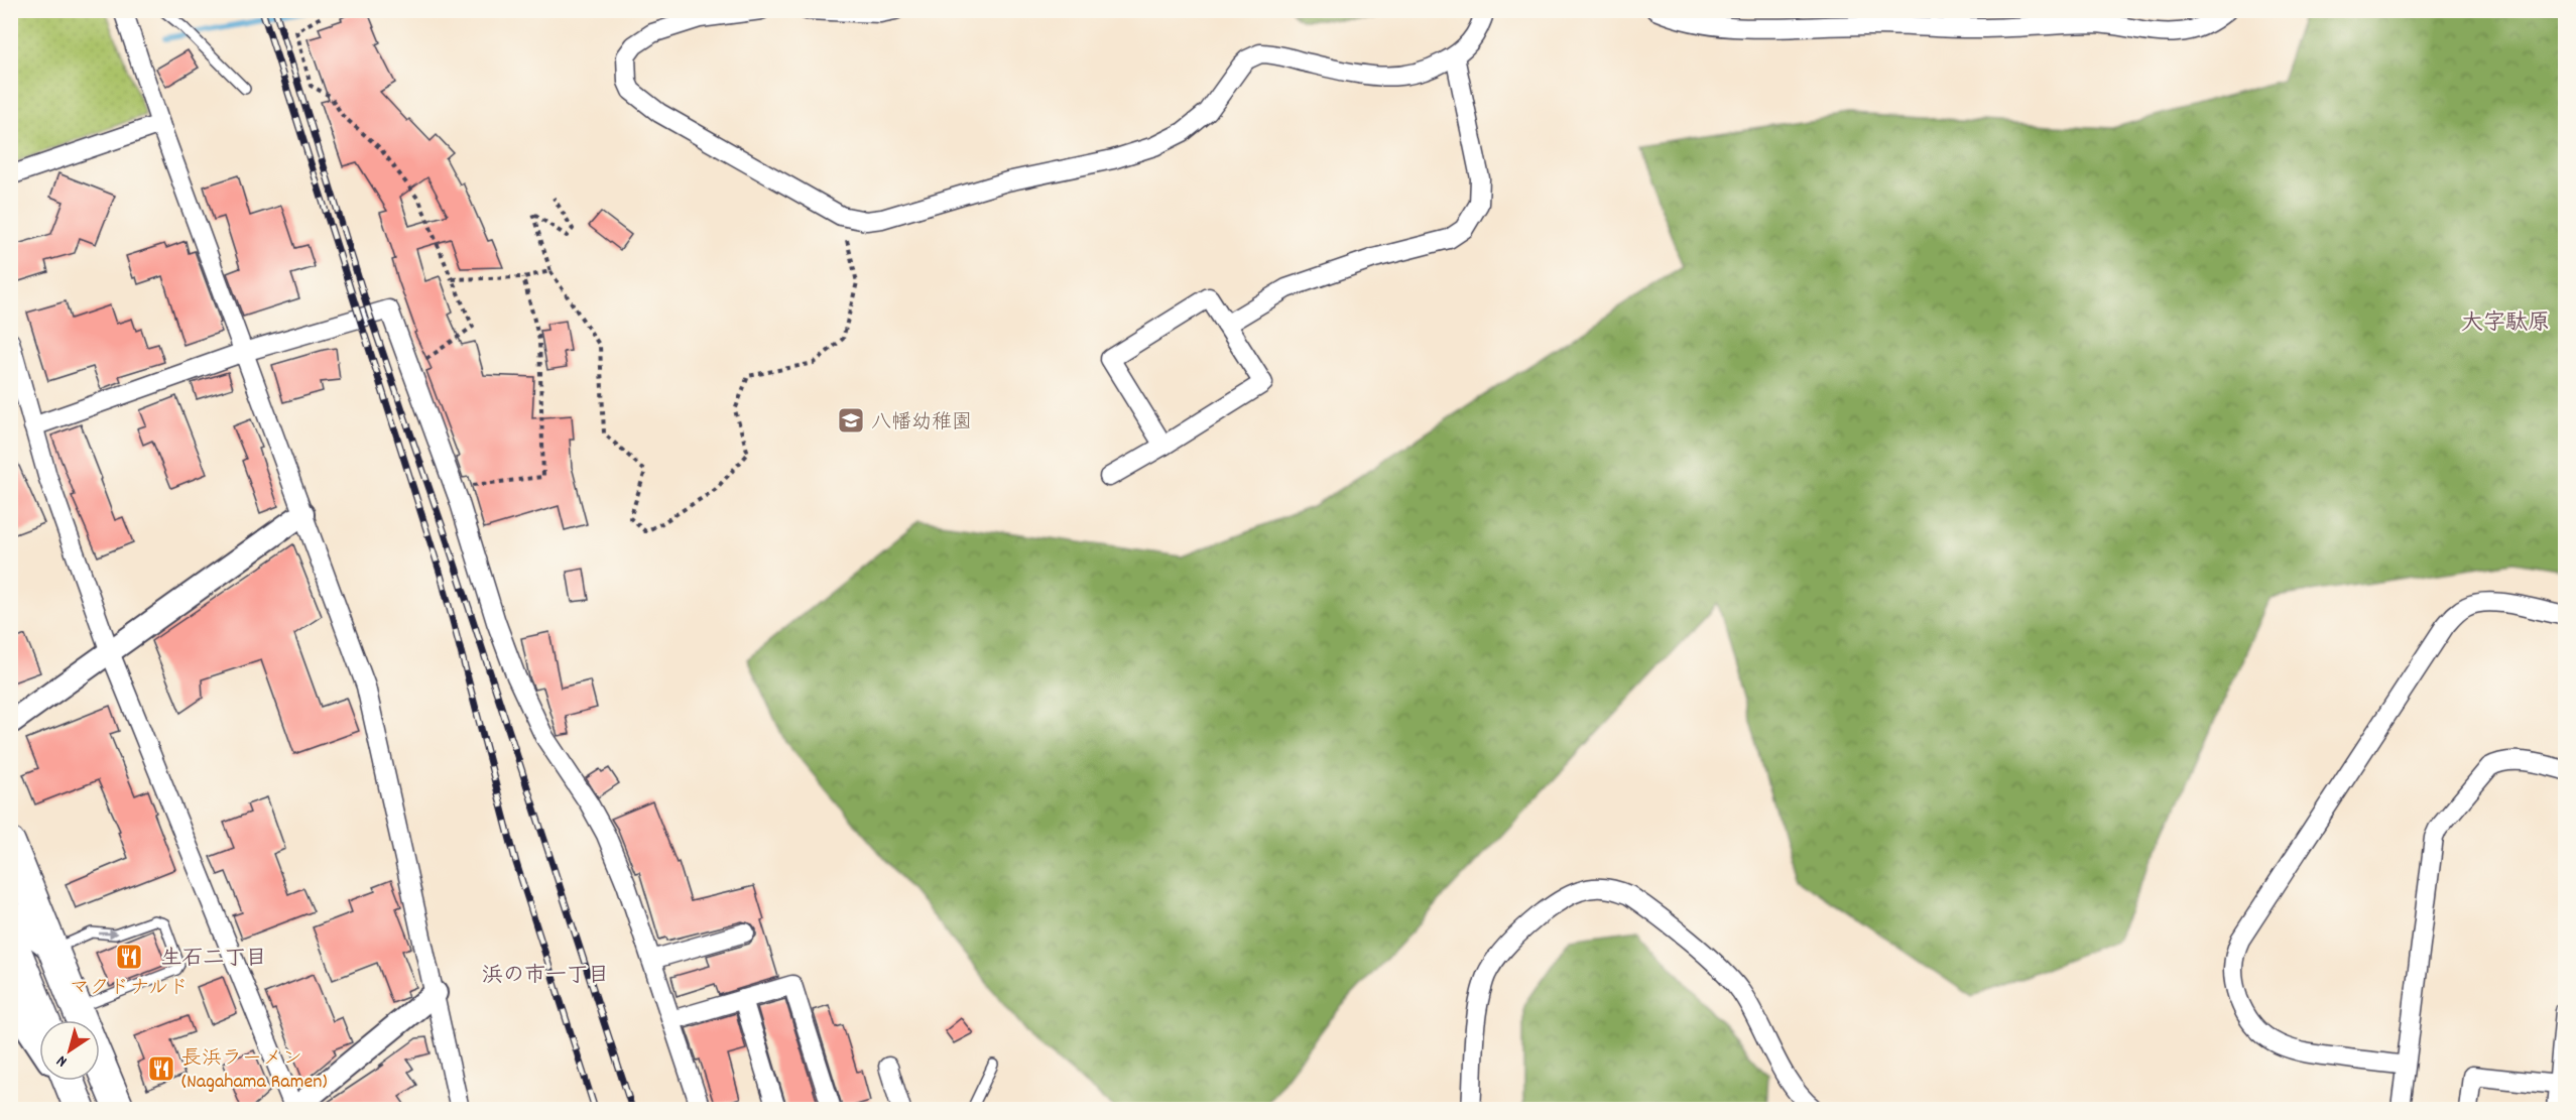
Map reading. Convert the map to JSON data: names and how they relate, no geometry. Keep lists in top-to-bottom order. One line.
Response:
{"districts":["大字駄原","生石二丁目","浜の市一丁目"],"places":{"school or university":["八幡幼稚園"],"restaurant":["マクドナルド","長浜ラーメン (Nagahama Ramen)"]},"north":"bottom left"}
